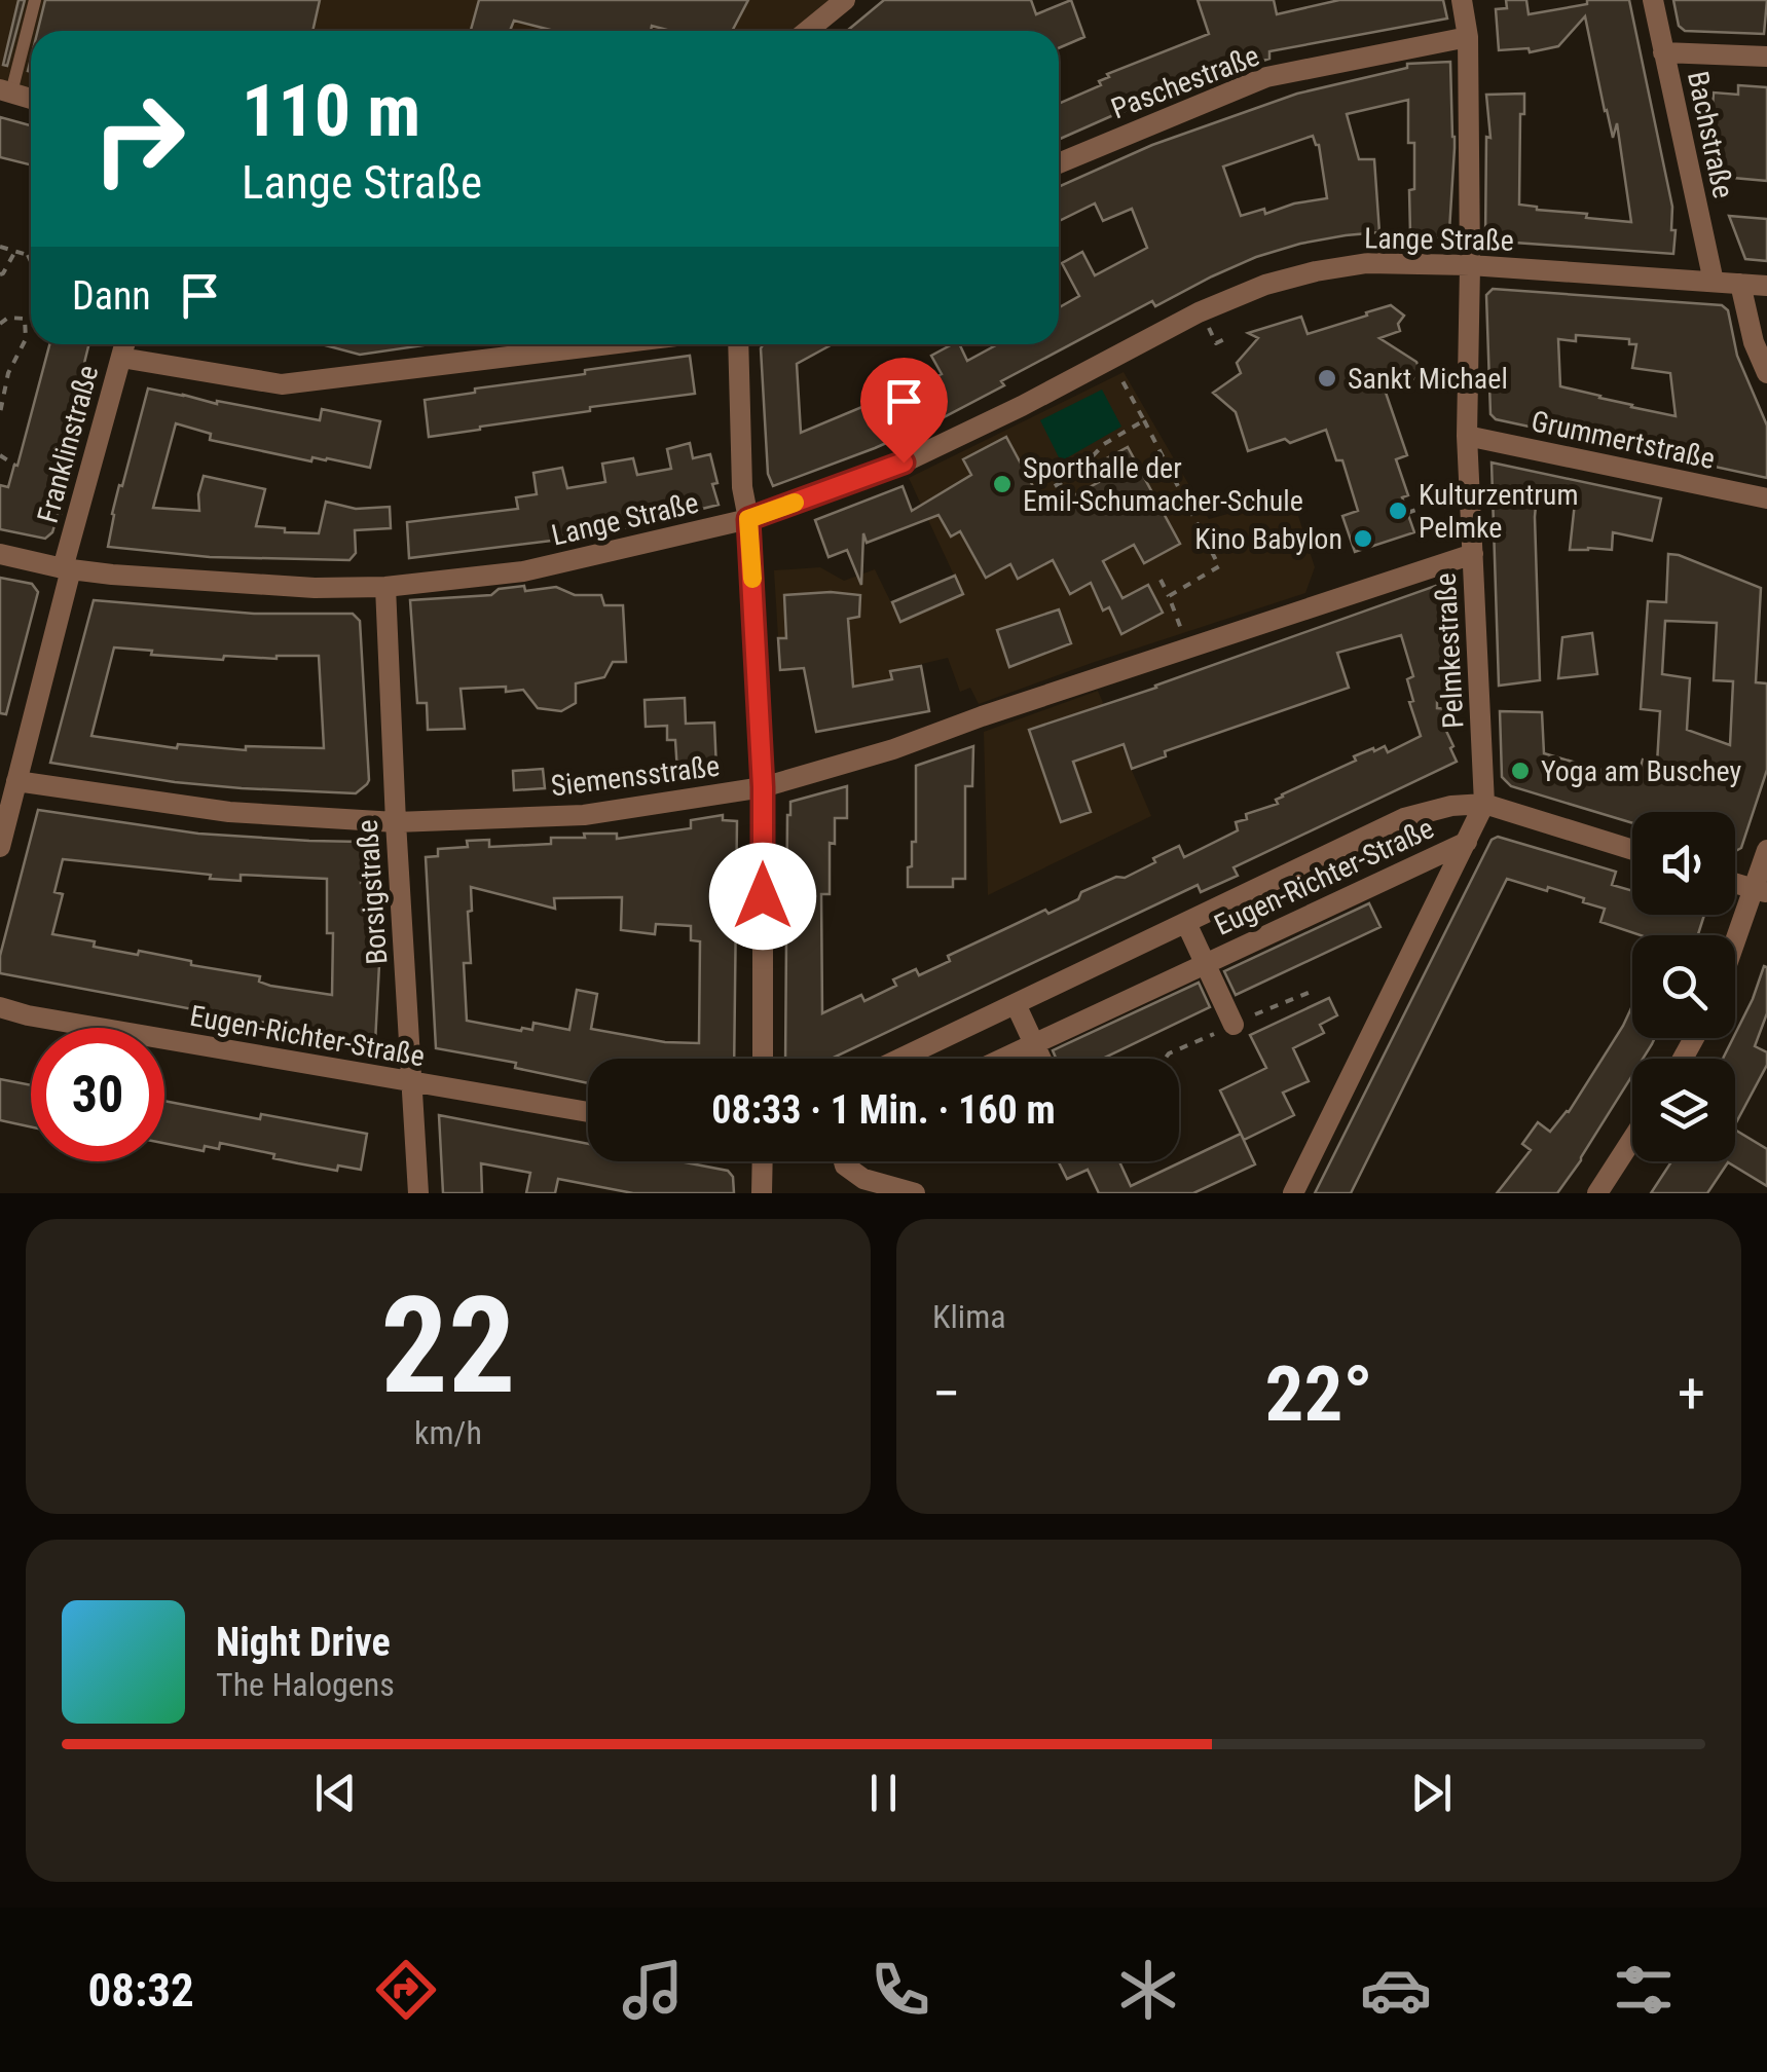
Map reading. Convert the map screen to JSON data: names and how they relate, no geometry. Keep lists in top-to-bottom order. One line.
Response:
{"streets":{"street":["Paschestraße","Bachstraße","Lange Straße","Grummertstraße","Franklinstraße","Pelmkestraße","Siemensstraße","Eugen-Richter-Straße","Borsigstraße"]},"crossings":[["Paschestraße","Pelmkestraße"],["Bachstraße","Lange Straße"],["Lange Straße","Franklinstraße"],["Lange Straße","Pelmkestraße"],["Lange Straße","Borsigstraße"],["Grummertstraße","Pelmkestraße"],["Franklinstraße","Siemensstraße"],["Pelmkestraße","Siemensstraße"],["Pelmkestraße","Eugen-Richter-Straße"],["Siemensstraße","Borsigstraße"],["Eugen-Richter-Straße","Borsigstraße"]],"places":["Sankt Michael","Sporthalle der Emil-Schumacher-Schule","Kulturzentrum Pelmke","Kino Babylon","Yoga am Buschey"],"page":{"turn":["110 m","Lange Straße"],"then":"Dann","limit":"30","trip":"08:33 · 1 Min. · 160 m","tile":[["22","km/h"],"Klima"],"heat":["−","22°","+"],"song":["Night Drive","The Halogens"],"tabs":"08:32"}}
